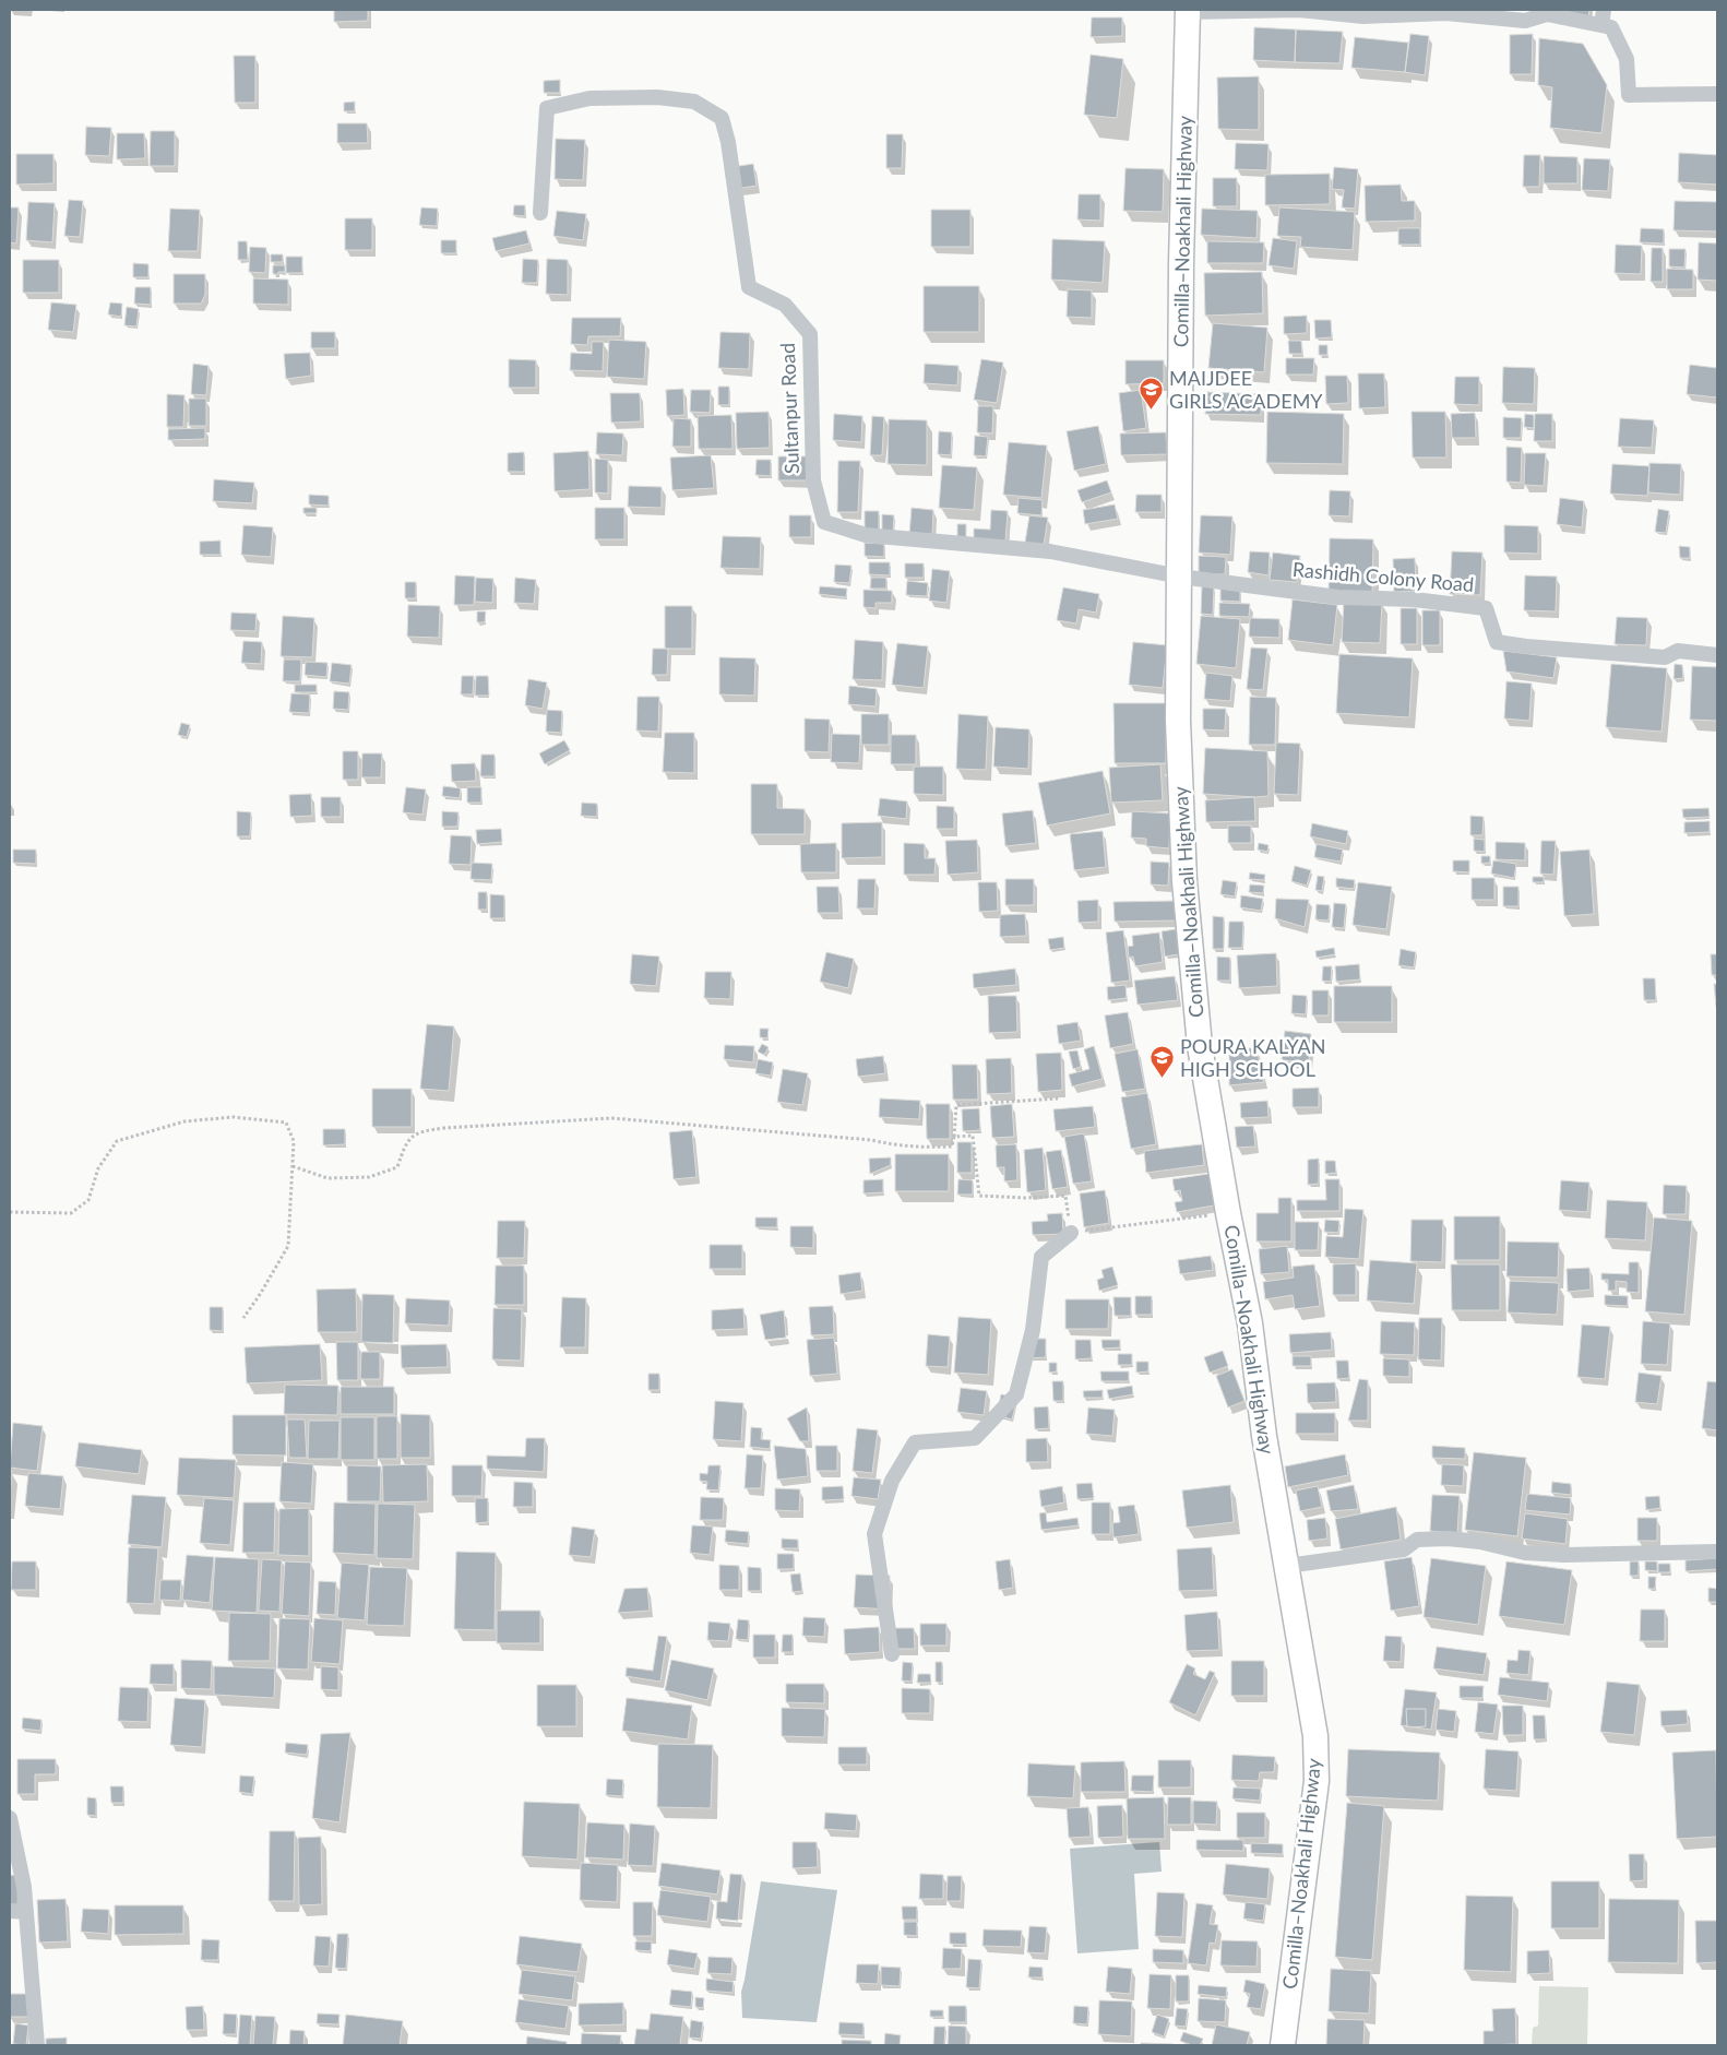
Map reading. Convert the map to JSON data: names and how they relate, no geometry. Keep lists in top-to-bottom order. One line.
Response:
{"streets":{"highway":["Comilla–Noakhali Highway"],"street":["Sultanpur Road","Rashidh Colony Road"]},"crossings":[["Comilla–Noakhali Highway","Sultanpur Road"],["Comilla–Noakhali Highway","Rashidh Colony Road"],["Sultanpur Road","Rashidh Colony Road"]],"places":{"school or university":["MAIJDEE GIRLS ACADEMY","POURA KALYAN HIGH SCHOOL"]}}
